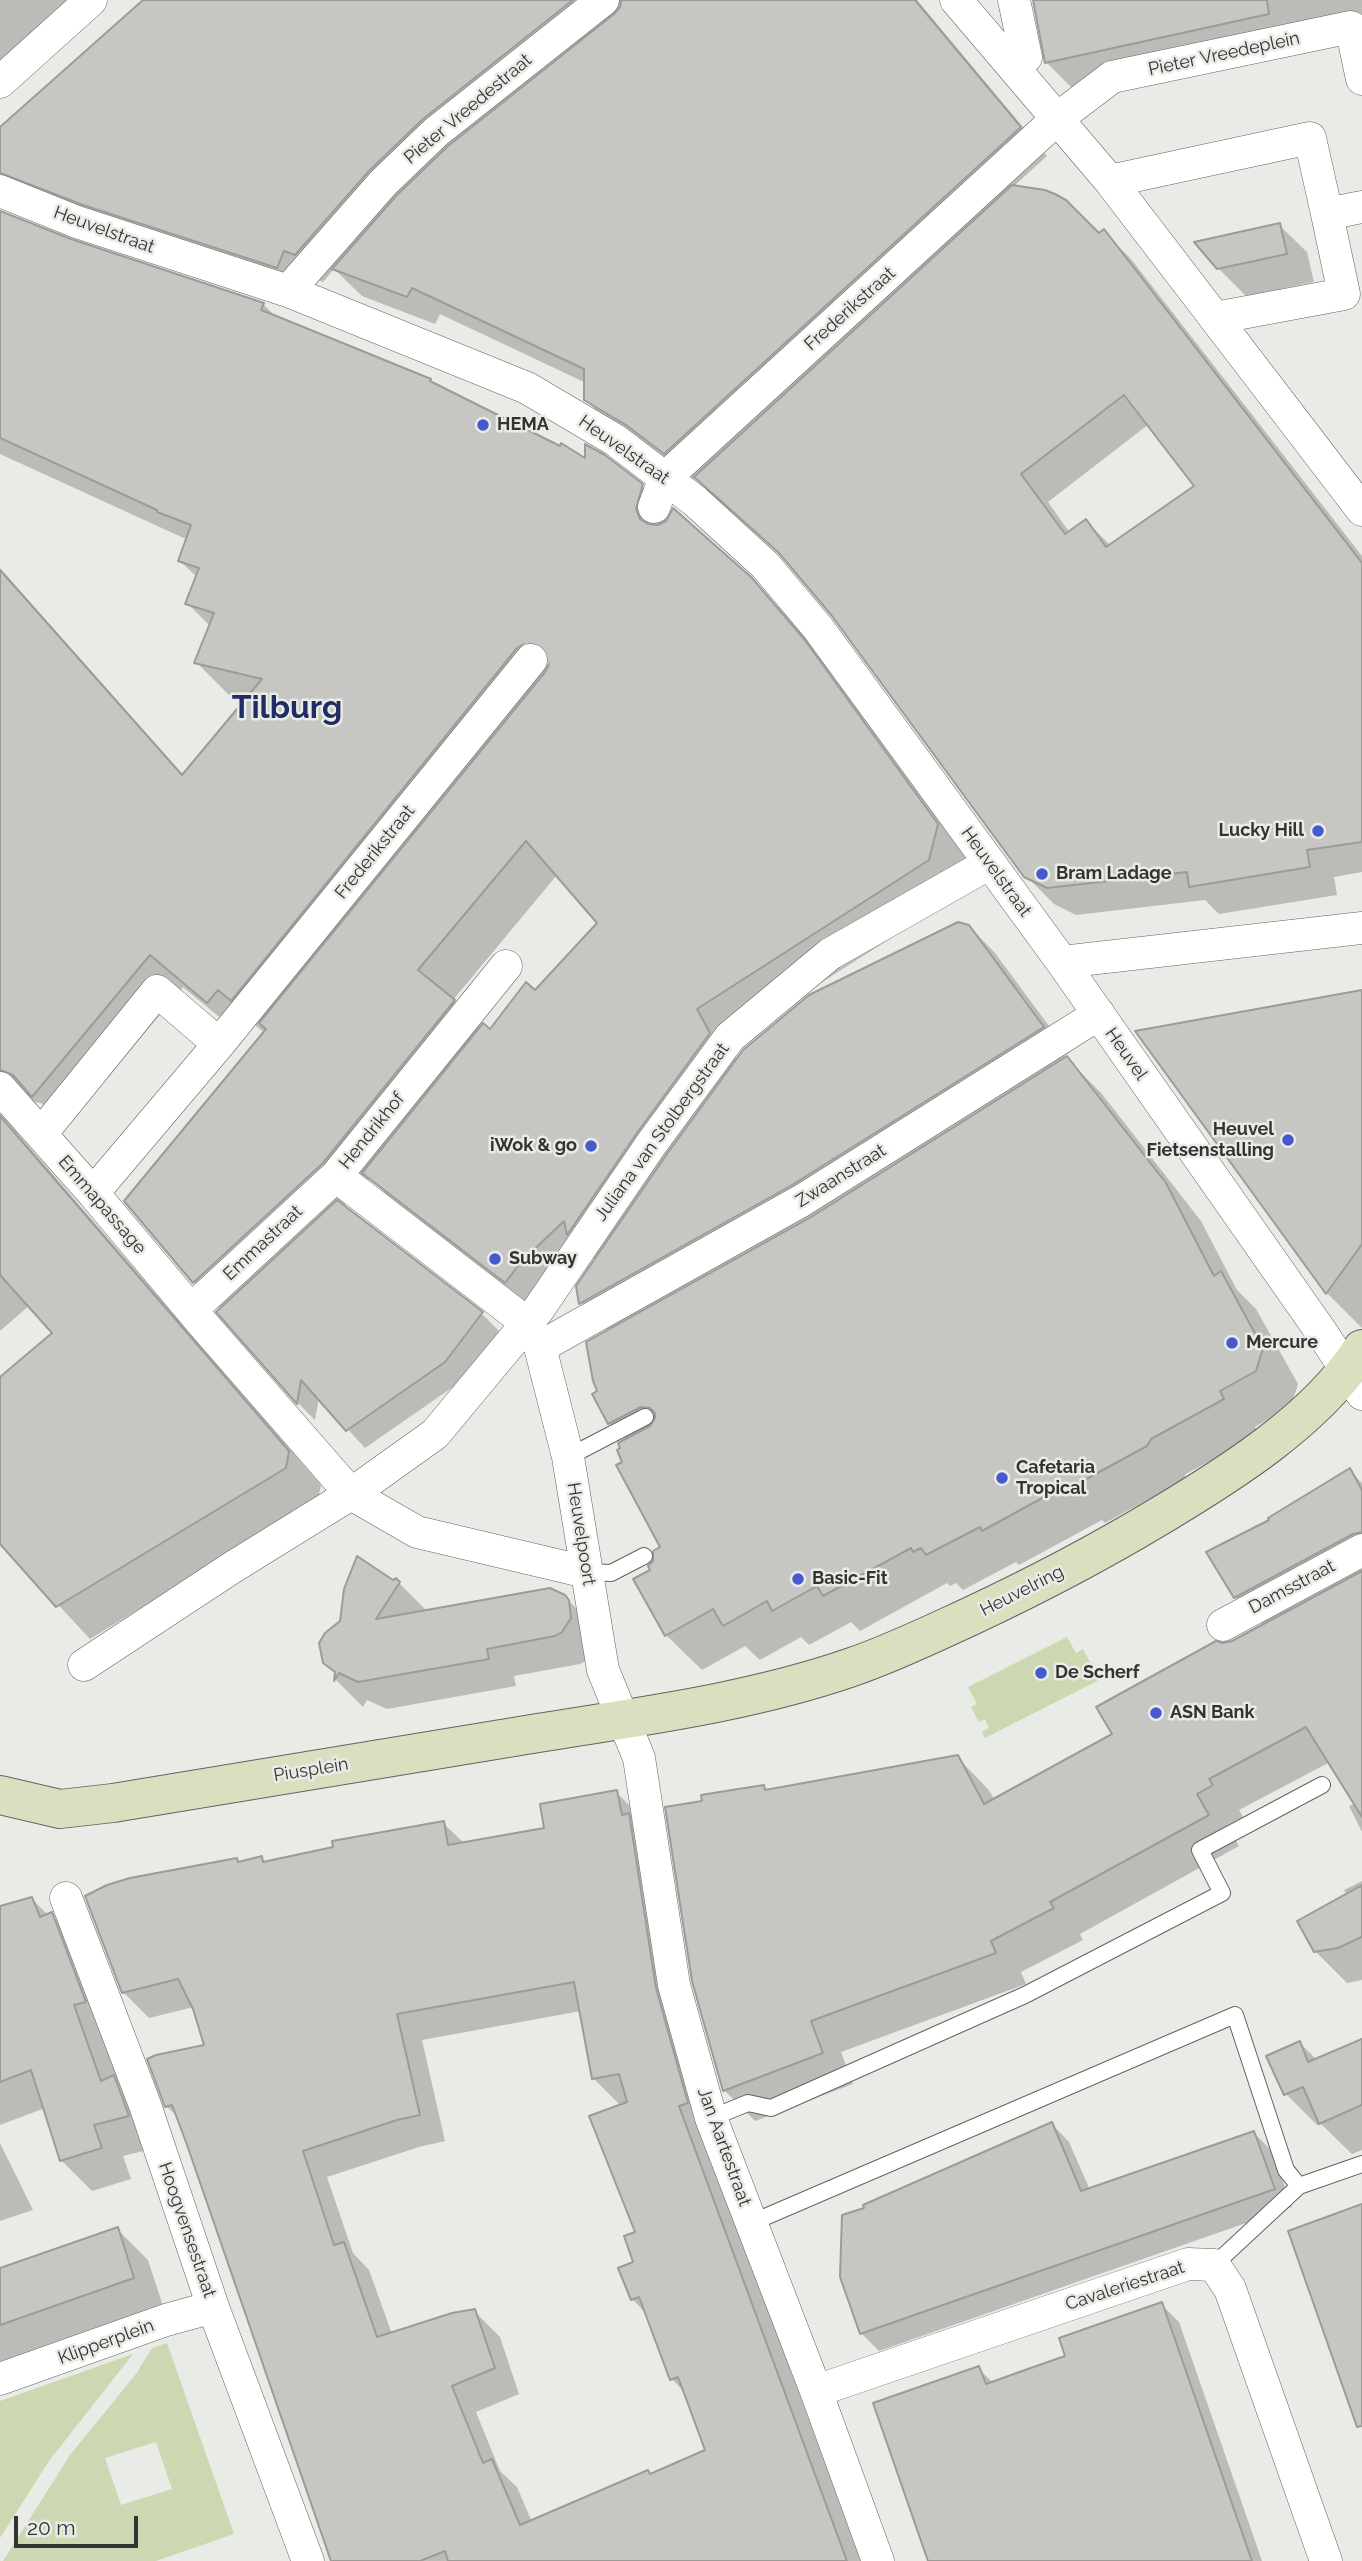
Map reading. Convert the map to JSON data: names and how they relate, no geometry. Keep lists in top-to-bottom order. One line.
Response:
{"streets":{"street":["Pieter Vreedeplein","Pieter Vreedestraat","Heuvelstraat","Frederikstraat","Heuvel","Hendrikhof","Juliana van Stolbergstraat","Zwaanstraat","Emmapassage","Emmastraat","Heuvelpoort","Damsstraat","Heuvelring","Piusplein","Jan Aartestraat","Hoogvensestraat","Cavaleriestraat","Klipperplein"]},"crossings":[["Pieter Vreedeplein","Frederikstraat"],["Pieter Vreedestraat","Heuvelstraat"],["Heuvelstraat","Frederikstraat"],["Heuvelstraat","Heuvel"],["Heuvelstraat","Juliana van Stolbergstraat"],["Frederikstraat","Emmapassage"],["Heuvel","Zwaanstraat"],["Heuvel","Heuvelring"],["Hendrikhof","Juliana van Stolbergstraat"],["Hendrikhof","Zwaanstraat"],["Hendrikhof","Emmastraat"],["Hendrikhof","Heuvelpoort"],["Juliana van Stolbergstraat","Zwaanstraat"],["Juliana van Stolbergstraat","Heuvelpoort"],["Zwaanstraat","Heuvelpoort"],["Emmapassage","Emmastraat"],["Heuvelpoort","Heuvelring"],["Heuvelpoort","Piusplein"],["Heuvelpoort","Jan Aartestraat"],["Heuvelring","Piusplein"],["Heuvelring","Jan Aartestraat"],["Piusplein","Jan Aartestraat"],["Jan Aartestraat","Cavaleriestraat"],["Hoogvensestraat","Klipperplein"]],"districts":["Tilburg"],"places":["HEMA","Lucky Hill","Bram Ladage","Heuvel Fietsenstalling","iWok & go","Subway","Mercure","Cafetaria Tropical","Basic-Fit","De Scherf","ASN Bank"],"scale_bar":"20 m"}
